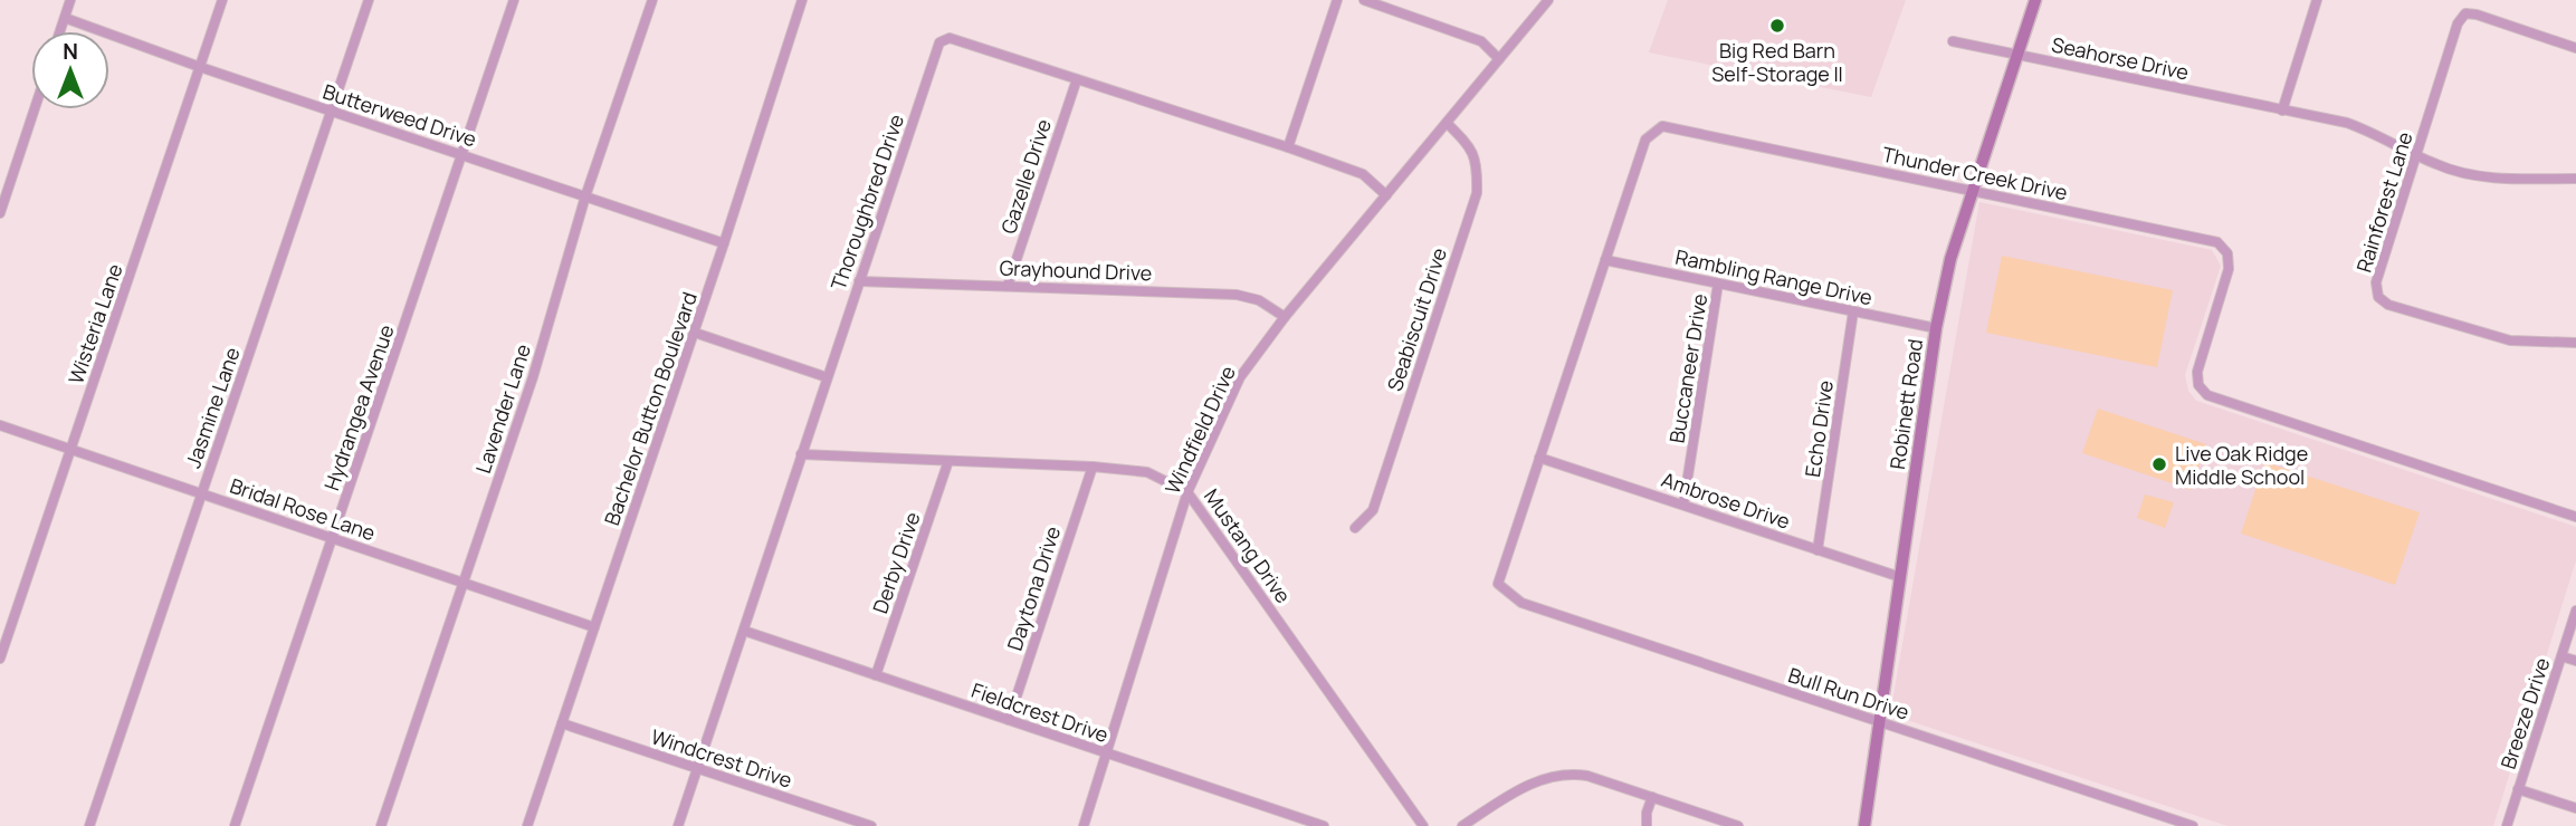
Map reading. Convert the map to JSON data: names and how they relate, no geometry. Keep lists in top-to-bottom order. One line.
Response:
{"streets":{"street":["Seahorse Drive","Butterweed Drive","Thunder Creek Drive","Gazelle Drive","Thoroughbred Drive","Rainforest Lane","Grayhound Drive","Rambling Range Drive","Seabiscuit Drive","Wisteria Lane","Buccaneer Drive","Robinett Road","Jasmine Lane","Hydrangea Avenue","Lavender Lane","Bachelor Button Boulevard","Echo Drive","Windfield Drive","Ambrose Drive","Bridal Rose Lane","Mustang Drive","Derby Drive","Daytona Drive","Bull Run Drive","Fieldcrest Drive","Breeze Drive","Windcrest Drive"]},"crossings":[["Seahorse Drive","Rainforest Lane"],["Seahorse Drive","Robinett Road"],["Butterweed Drive","Wisteria Lane"],["Butterweed Drive","Jasmine Lane"],["Butterweed Drive","Hydrangea Avenue"],["Butterweed Drive","Lavender Lane"],["Butterweed Drive","Bachelor Button Boulevard"],["Thunder Creek Drive","Rambling Range Drive"],["Thunder Creek Drive","Robinett Road"],["Thunder Creek Drive","Ambrose Drive"],["Thunder Creek Drive","Bull Run Drive"],["Gazelle Drive","Thoroughbred Drive"],["Gazelle Drive","Grayhound Drive"],["Thoroughbred Drive","Grayhound Drive"],["Thoroughbred Drive","Windfield Drive"],["Thoroughbred Drive","Mustang Drive"],["Thoroughbred Drive","Fieldcrest Drive"],["Thoroughbred Drive","Windcrest Drive"],["Grayhound Drive","Windfield Drive"],["Rambling Range Drive","Buccaneer Drive"],["Rambling Range Drive","Robinett Road"],["Rambling Range Drive","Echo Drive"],["Seabiscuit Drive","Windfield Drive"],["Wisteria Lane","Bridal Rose Lane"],["Buccaneer Drive","Ambrose Drive"],["Robinett Road","Ambrose Drive"],["Robinett Road","Bull Run Drive"],["Jasmine Lane","Bridal Rose Lane"],["Hydrangea Avenue","Bridal Rose Lane"],["Lavender Lane","Bridal Rose Lane"],["Bachelor Button Boulevard","Bridal Rose Lane"],["Bachelor Button Boulevard","Windcrest Drive"],["Echo Drive","Ambrose Drive"],["Windfield Drive","Mustang Drive"],["Windfield Drive","Fieldcrest Drive"],["Mustang Drive","Derby Drive"],["Mustang Drive","Daytona Drive"],["Derby Drive","Fieldcrest Drive"],["Daytona Drive","Fieldcrest Drive"]],"places":["Big Red Barn Self-Storage II","Live Oak Ridge Middle School"],"north":"top"}
